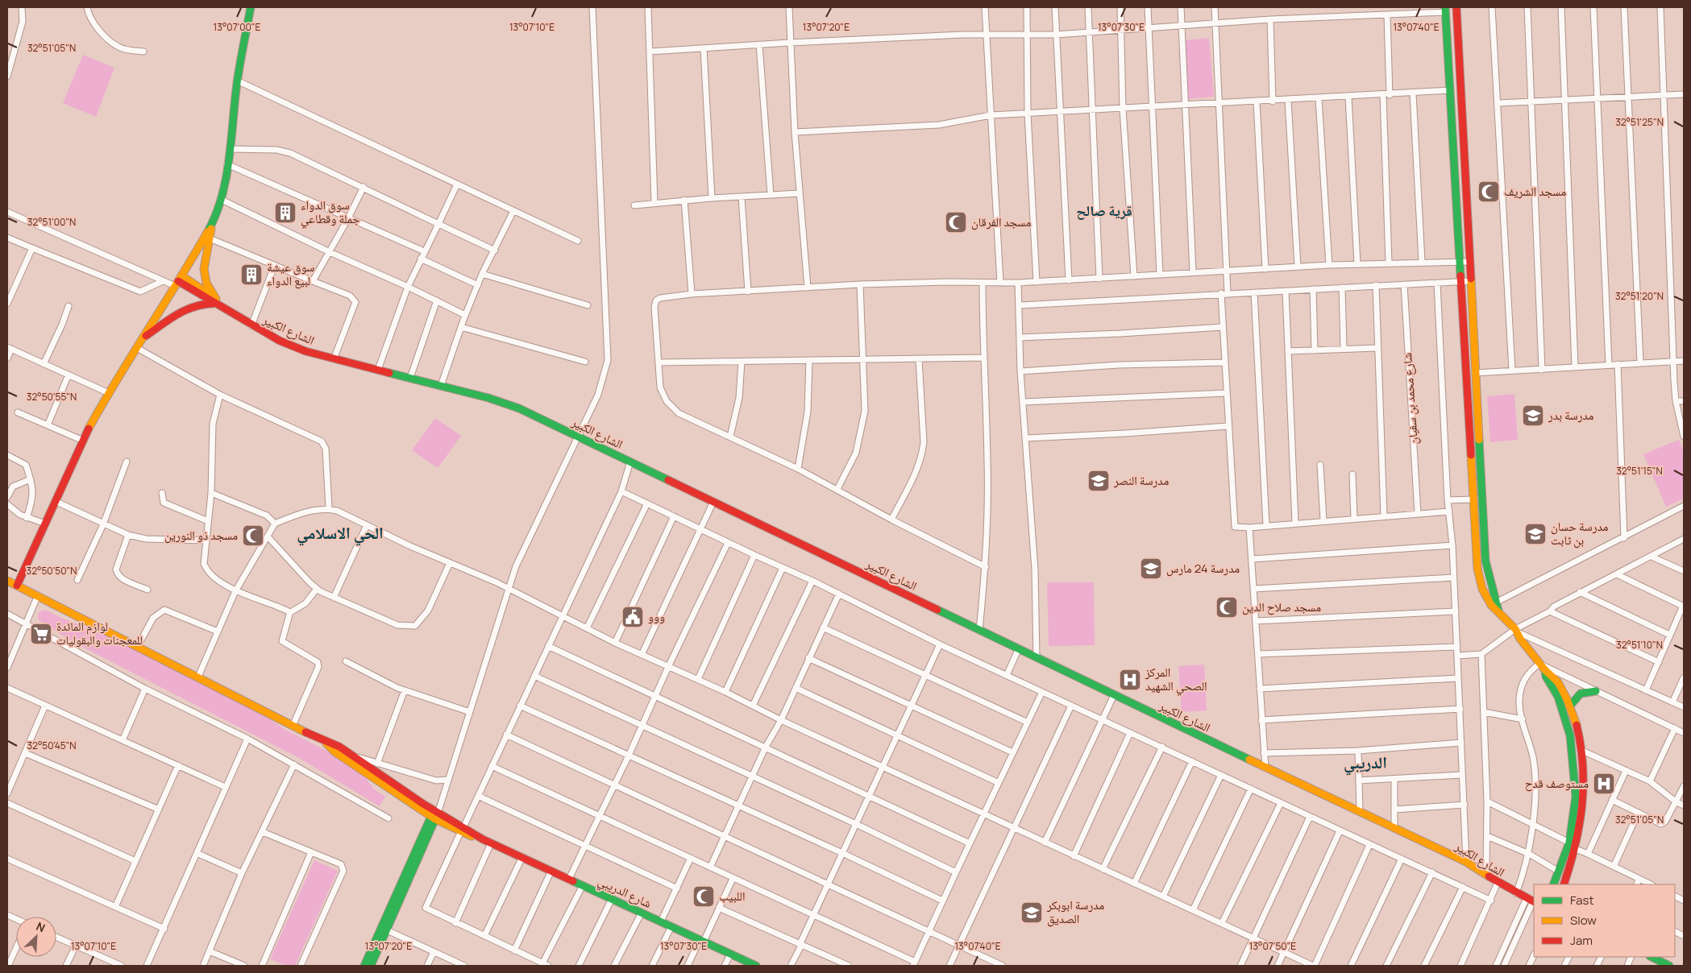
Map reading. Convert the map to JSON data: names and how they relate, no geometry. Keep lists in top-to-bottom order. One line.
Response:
{"streets":{"street":["الشارع الكبير","شارع محمد بن سفيان","شارع الدريبي"]},"districts":["قرية صالح","الحي الاسلامي","الدريبي"],"places":{"mosque":["مسجد الشريف","مسجد الفرقان","مسجد ذو النورين","مسجد صلاح الدين","اللبيب"],"building":["سوق الدواء جملة وقطاعي","سوق عيشة لبيع الدواء"],"school or university":["مدرسة بدر","مدرسة النصر","مدرسة حسان بن ثابت","مدرسة 24 مارس","مدرسة ابوبكر الصديق"],"public building":["ووو"],"supermarket":["لوازم المائدة للمعجنات والبقوليات"],"hospital":["المركز الصحي الشهيد","مستوصف قدح"]},"legend":["Fast","Slow","Jam"],"north":"top right","coordinates":["13°07'00\"E","13°07'10\"E","13°07'20\"E","13°07'30\"E","13°07'40\"E","32°51'05\"N","32°51'25\"N","32°51'00\"N","32°51'20\"N","32°50'55\"N","32°51'15\"N","32°50'50\"N","32°51'10\"N","32°50'45\"N","13°07'50\"E"]}
